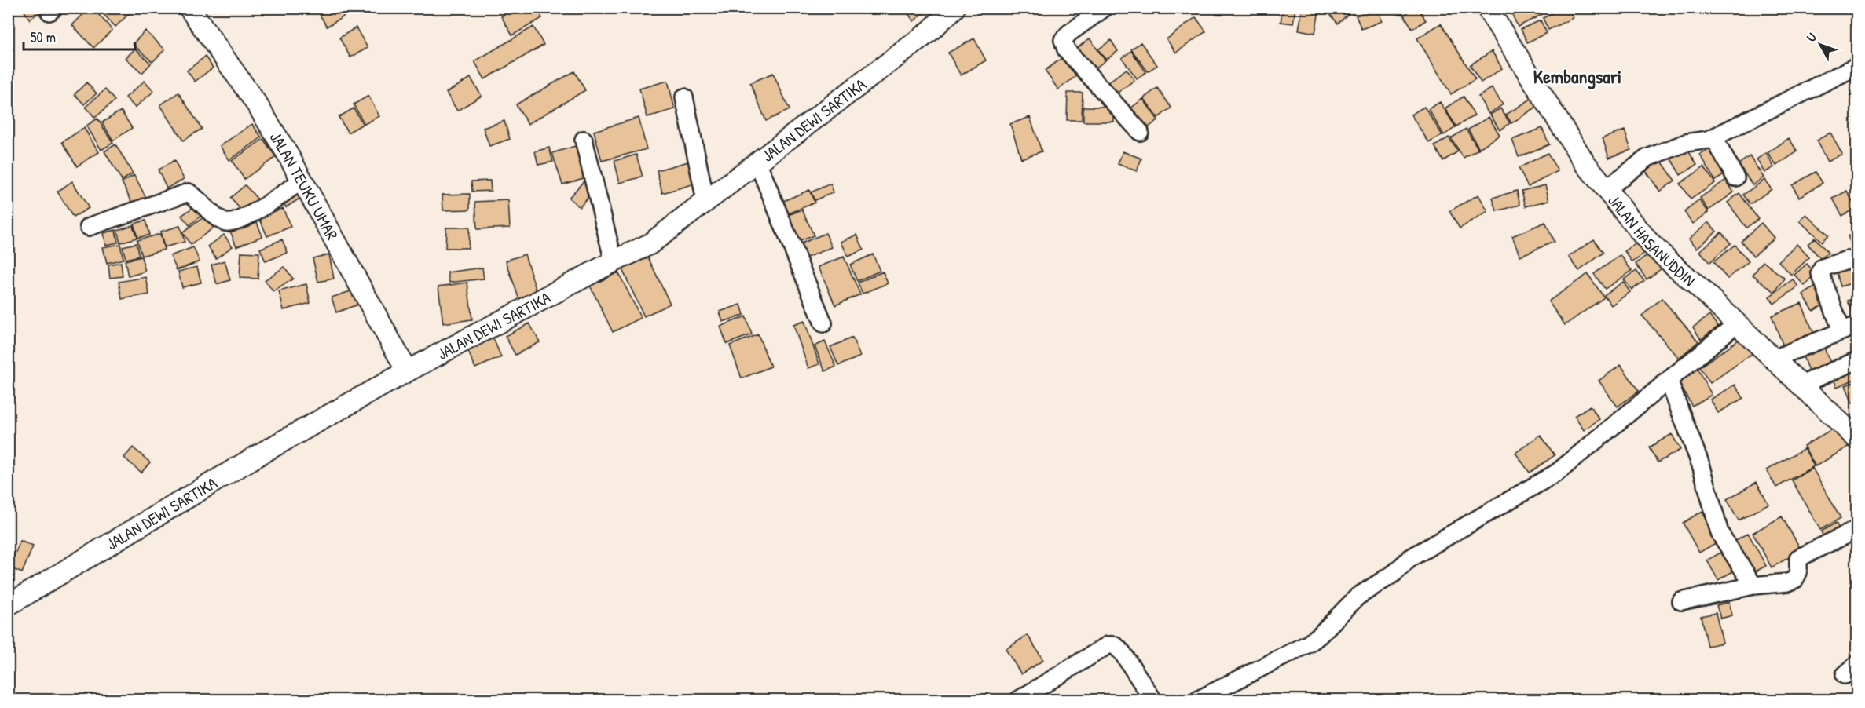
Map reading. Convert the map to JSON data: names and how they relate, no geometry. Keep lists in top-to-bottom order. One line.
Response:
{"streets":{"street":["JALAN DEWI SARTIKA","JALAN TEUKU UMAR","JALAN HASANUDDIN"]},"crossings":[["JALAN DEWI SARTIKA","JALAN TEUKU UMAR"]],"districts":["Kembangsari"],"scale_bar":"50 m","north":"top left"}
